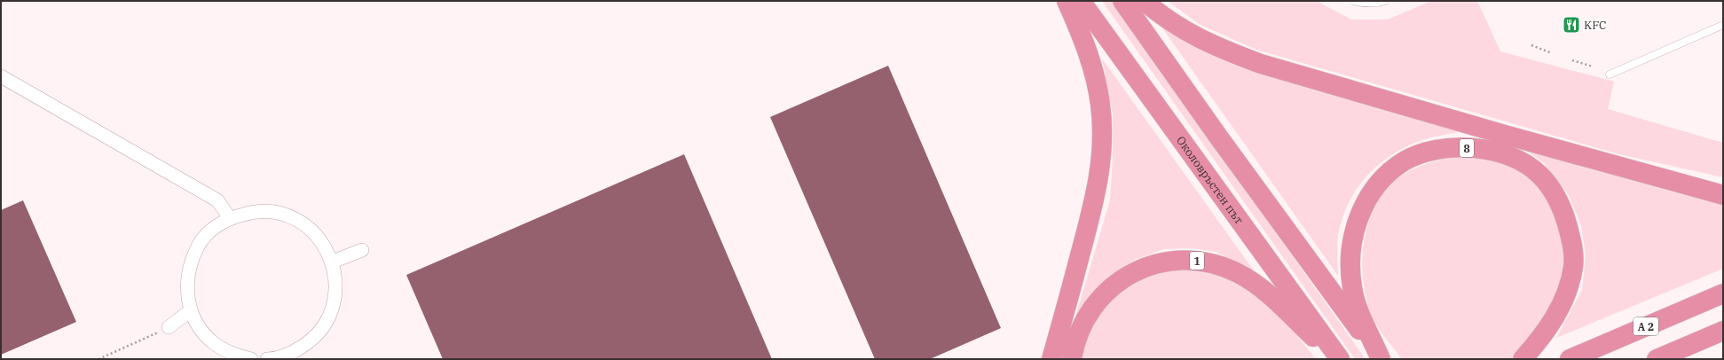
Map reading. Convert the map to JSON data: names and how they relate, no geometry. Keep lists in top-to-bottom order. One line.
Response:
{"streets":{"highway":["8","Околовръстен път","1","A 2"]},"crossings":[["Околовръстен път","1"]],"places":{"restaurant":["KFC"]}}
